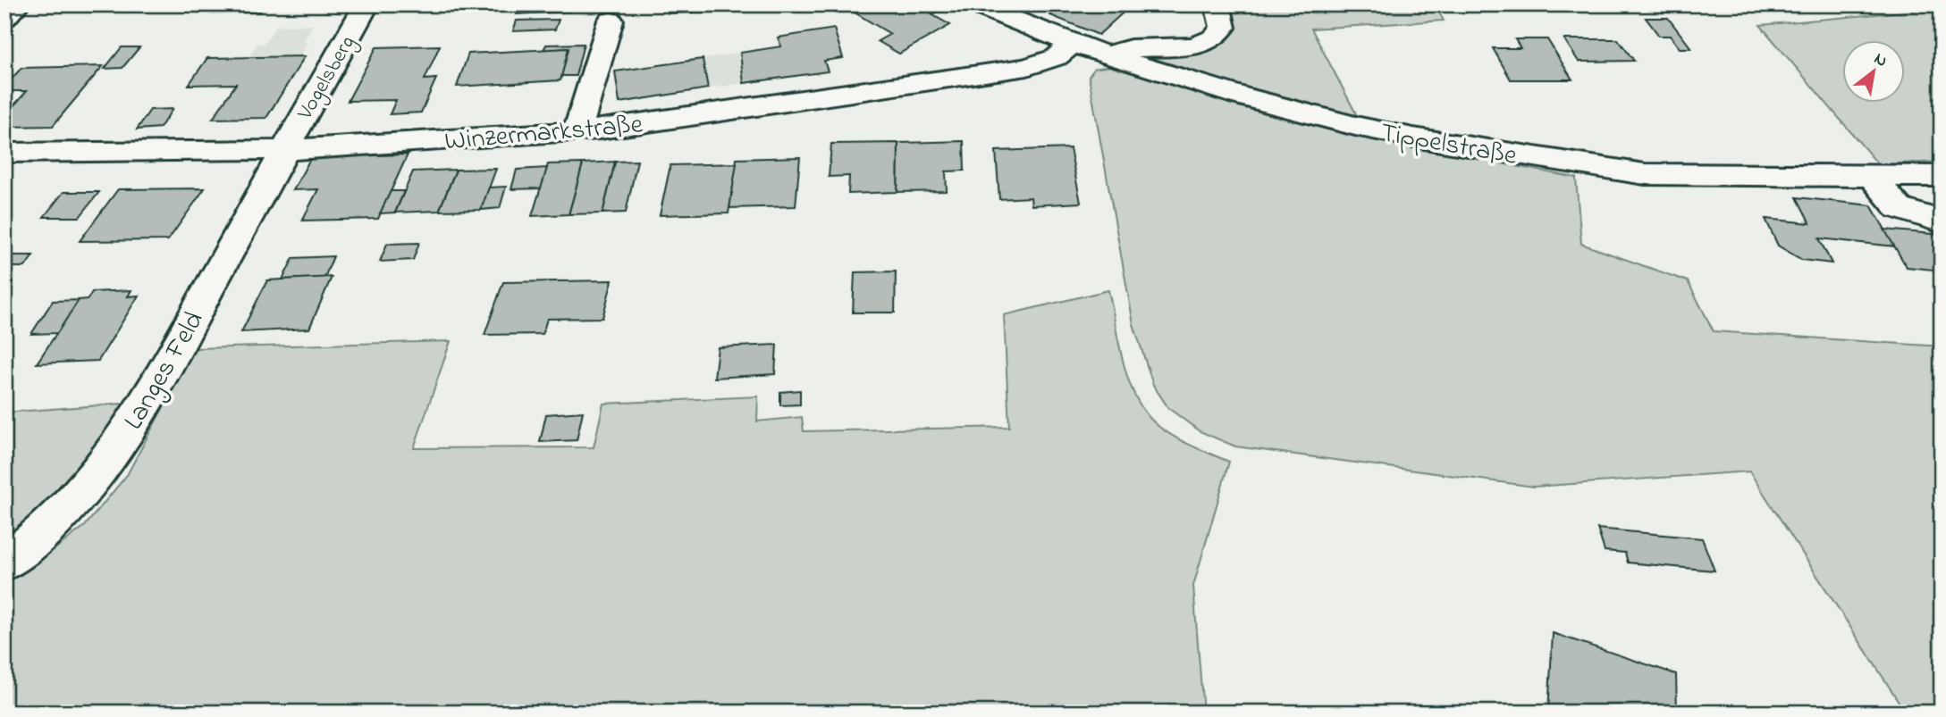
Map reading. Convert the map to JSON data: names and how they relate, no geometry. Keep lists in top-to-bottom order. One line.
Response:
{"streets":{"street":["Vogelsberg","Winzermarkstraße","Tippelstraße","Langes Feld"]},"crossings":[["Vogelsberg","Winzermarkstraße"],["Vogelsberg","Langes Feld"],["Winzermarkstraße","Tippelstraße"],["Winzermarkstraße","Langes Feld"]],"north":"top right"}
